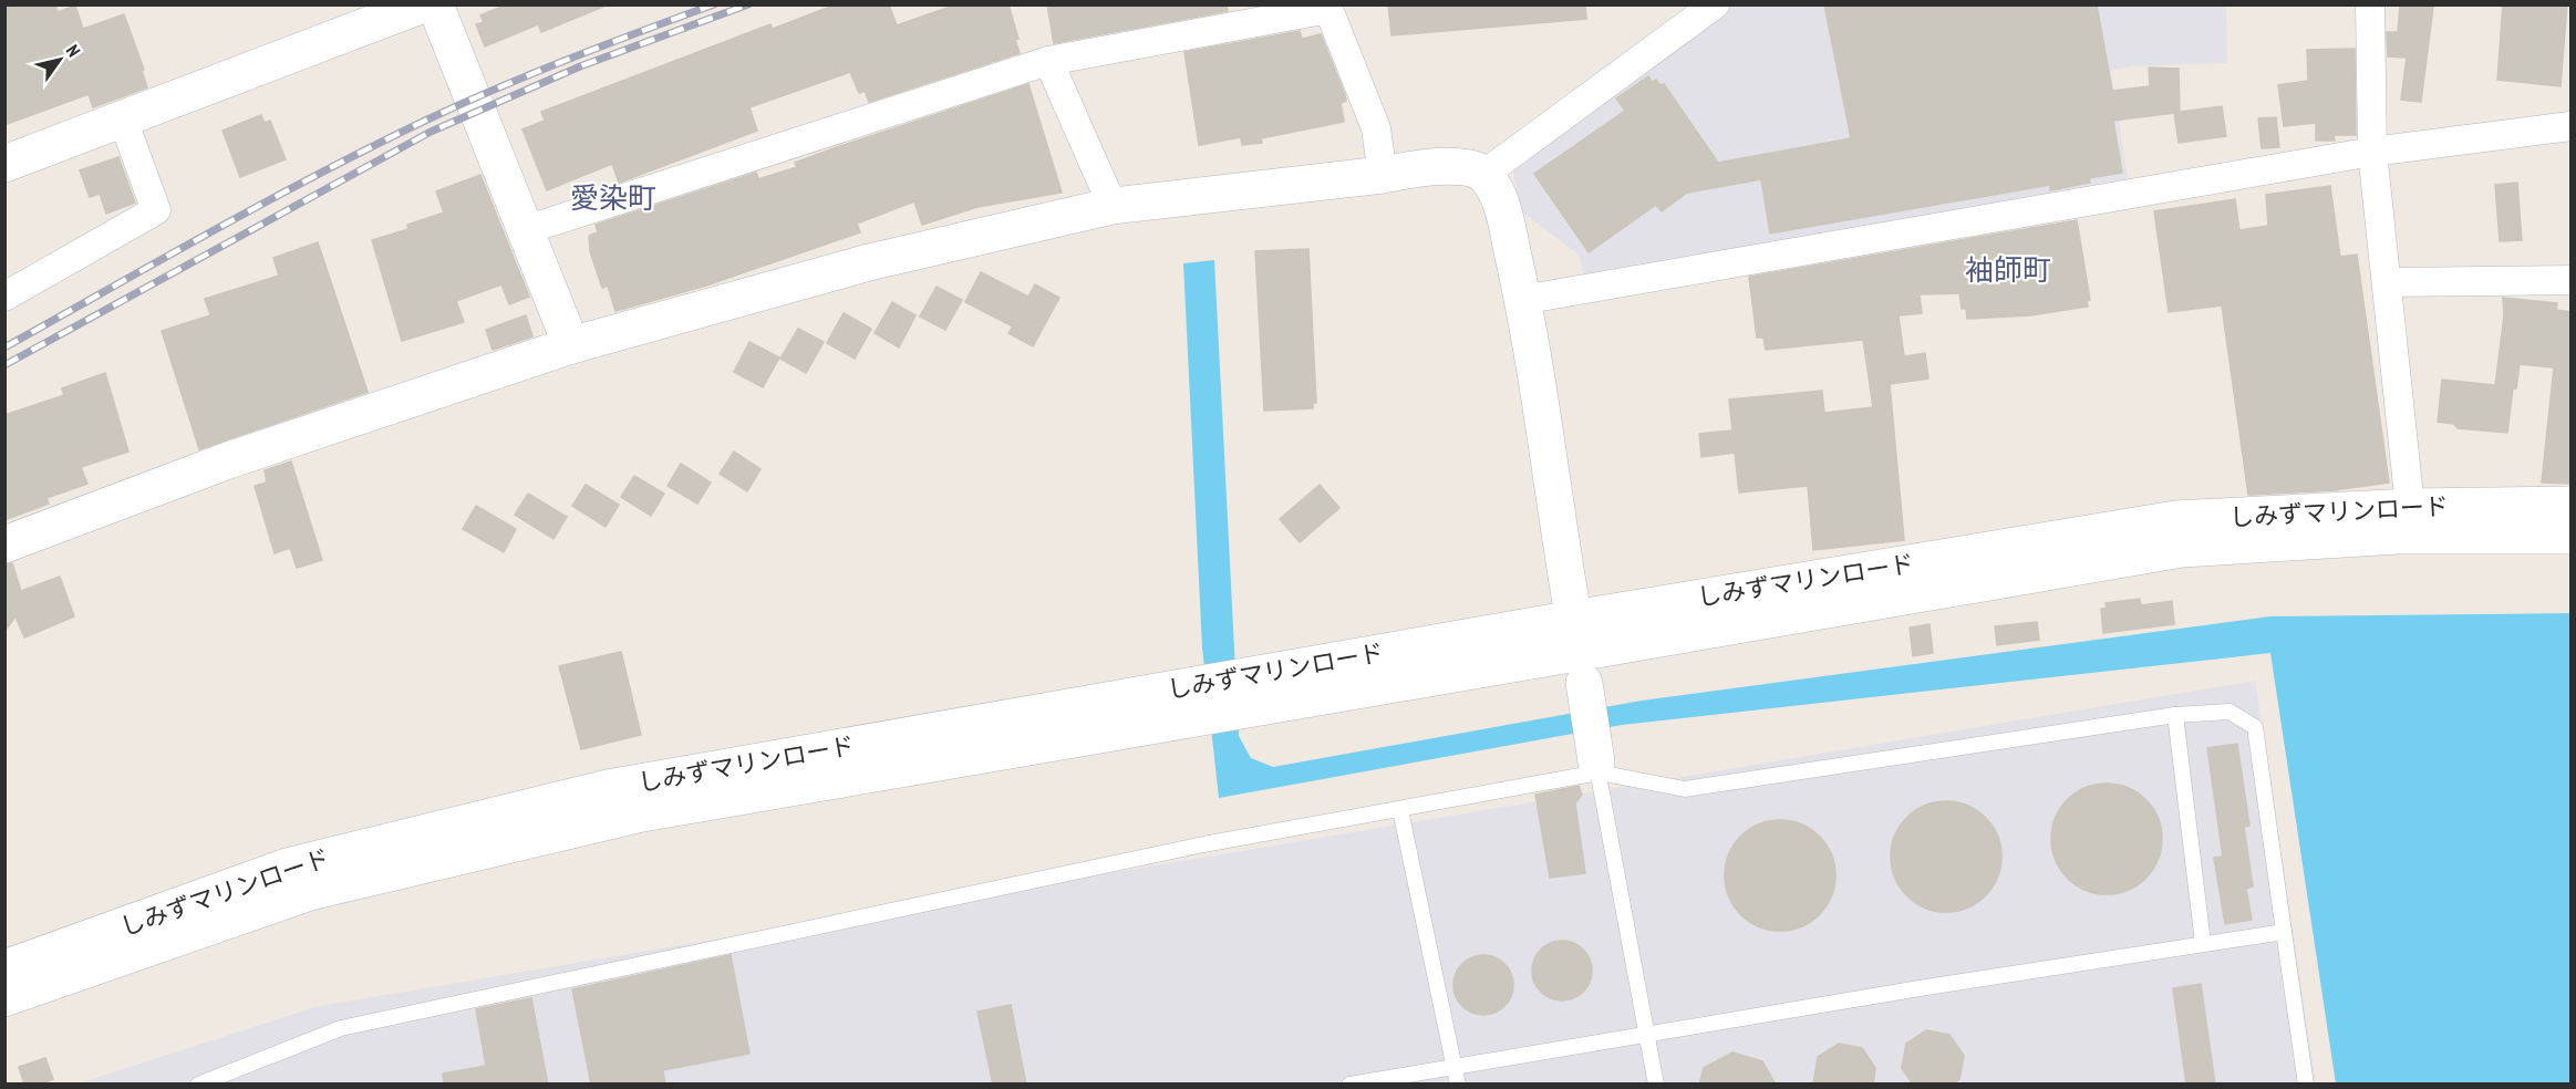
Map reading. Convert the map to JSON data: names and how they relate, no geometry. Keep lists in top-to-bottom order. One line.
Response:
{"streets":{"street":["しみずマリンロード"]},"districts":["愛染町","袖師町"],"north":"top right"}
